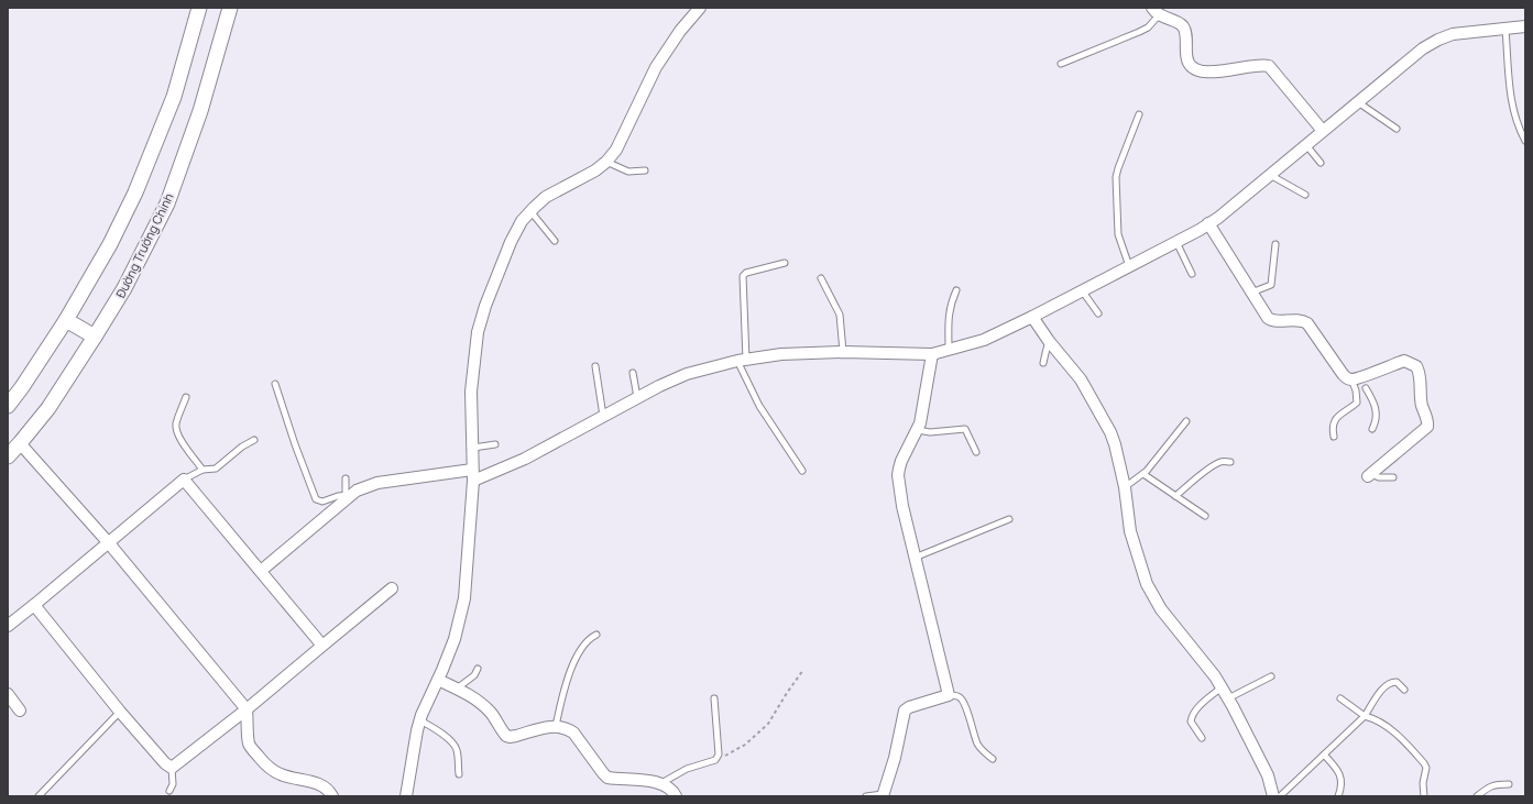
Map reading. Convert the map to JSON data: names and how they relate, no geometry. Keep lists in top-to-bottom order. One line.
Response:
{"streets":{"main road":["Đường Trường Chinh"]}}
